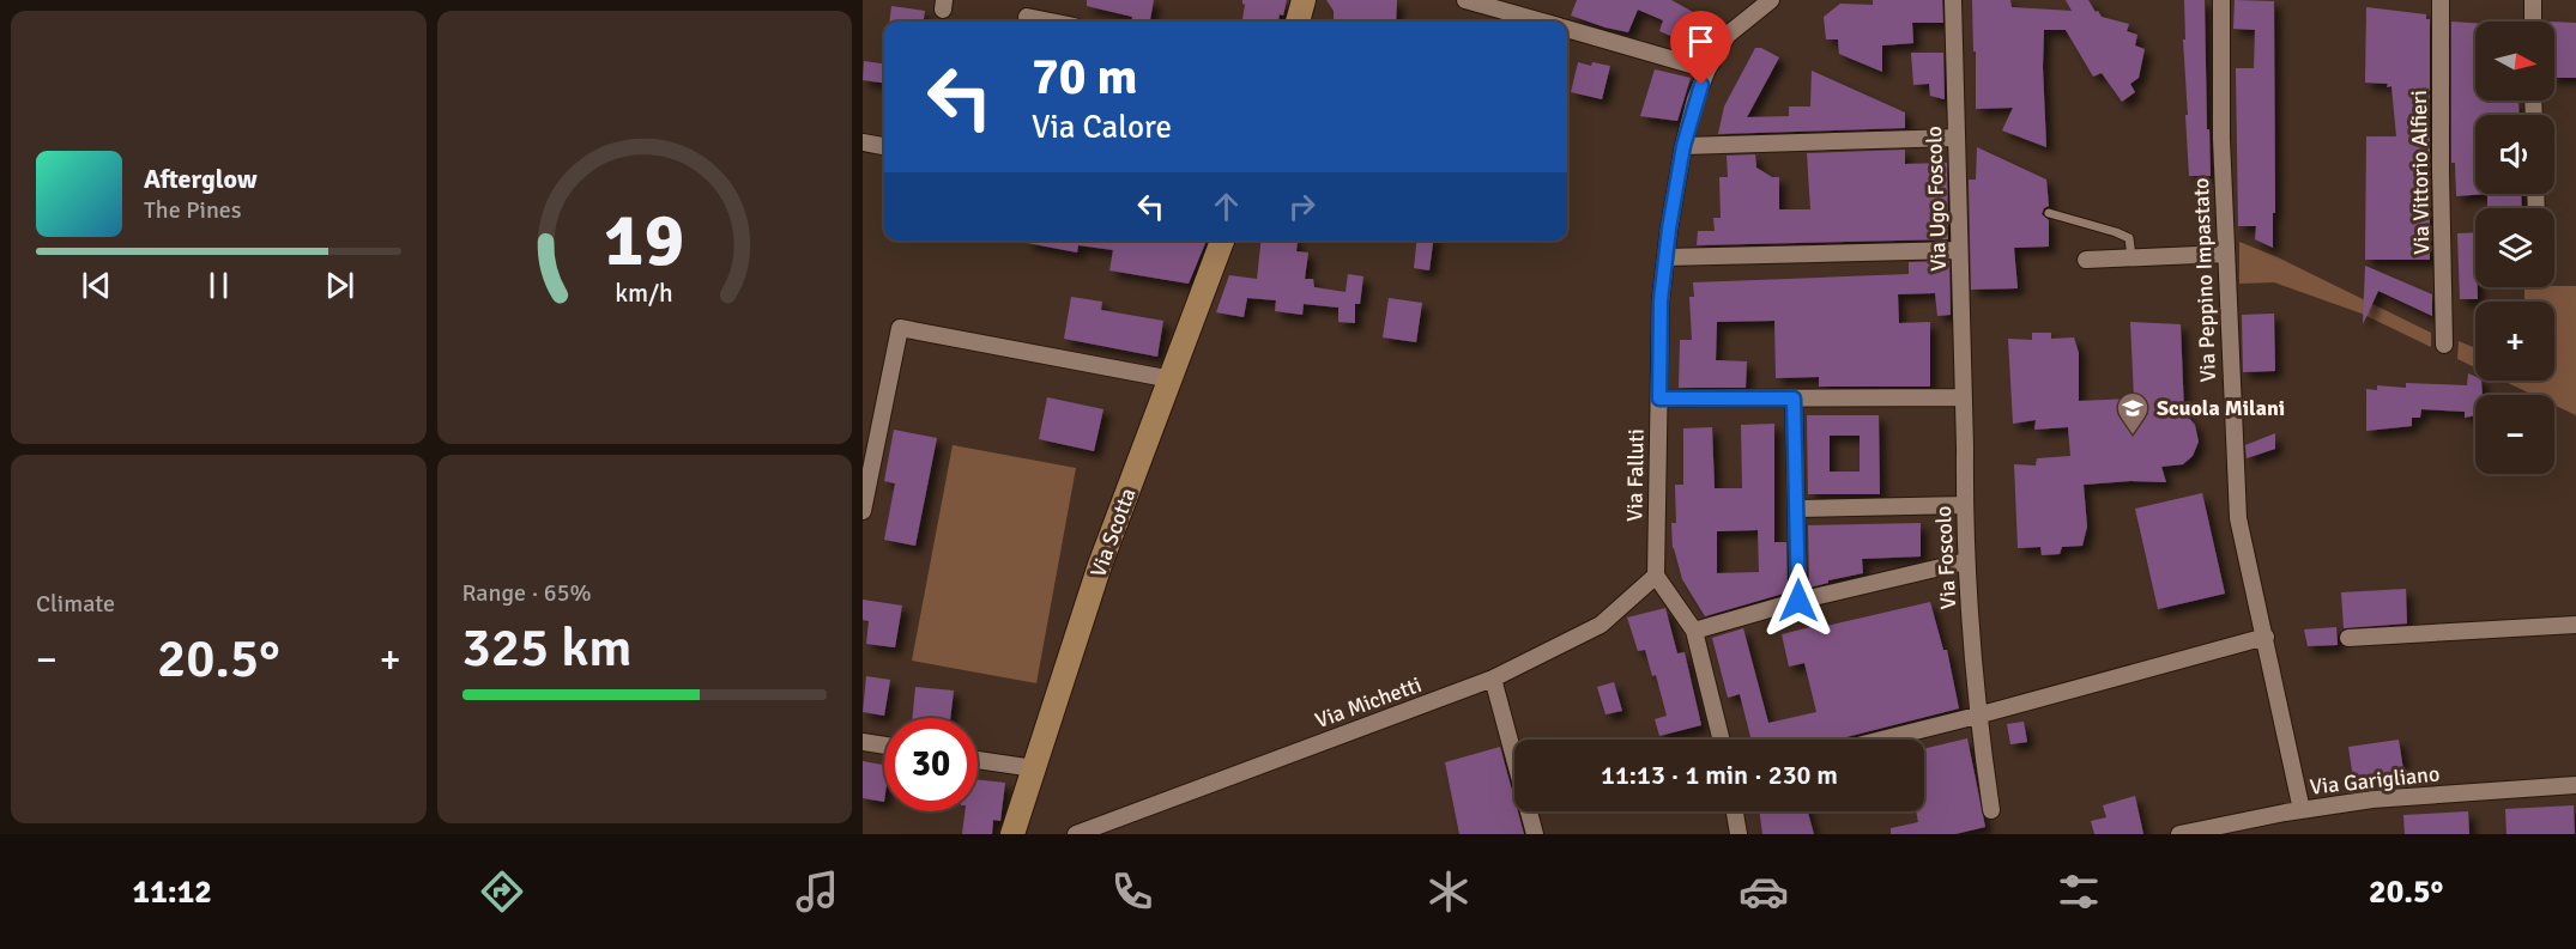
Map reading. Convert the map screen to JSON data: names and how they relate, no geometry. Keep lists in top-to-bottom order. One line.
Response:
{"streets":{"street":["Via Vittorio Alfieri","Via Ugo Foscolo","Via Peppino Impastato","Via Falluti","Via Scotta","Via Foscolo","Via Michetti","Via Garigliano"]},"crossings":[["Via Ugo Foscolo","Via Foscolo"],["Via Peppino Impastato","Via Garigliano"],["Via Falluti","Via Michetti"]],"places":{"school or university":["Scuola Milani"]},"north":"right","page":{"map_buttons":["+","−"],"turn":["70 m","Via Calore"],"song":["Afterglow","The Pines"],"tile":["Climate",["Range · 65%","325 km"]],"heat":["−","20.5°","+"],"limit":"30","trip":"11:13 · 1 min · 230 m","tabs":["11:12","20.5°"],"gauge":["19","km/h"]}}
